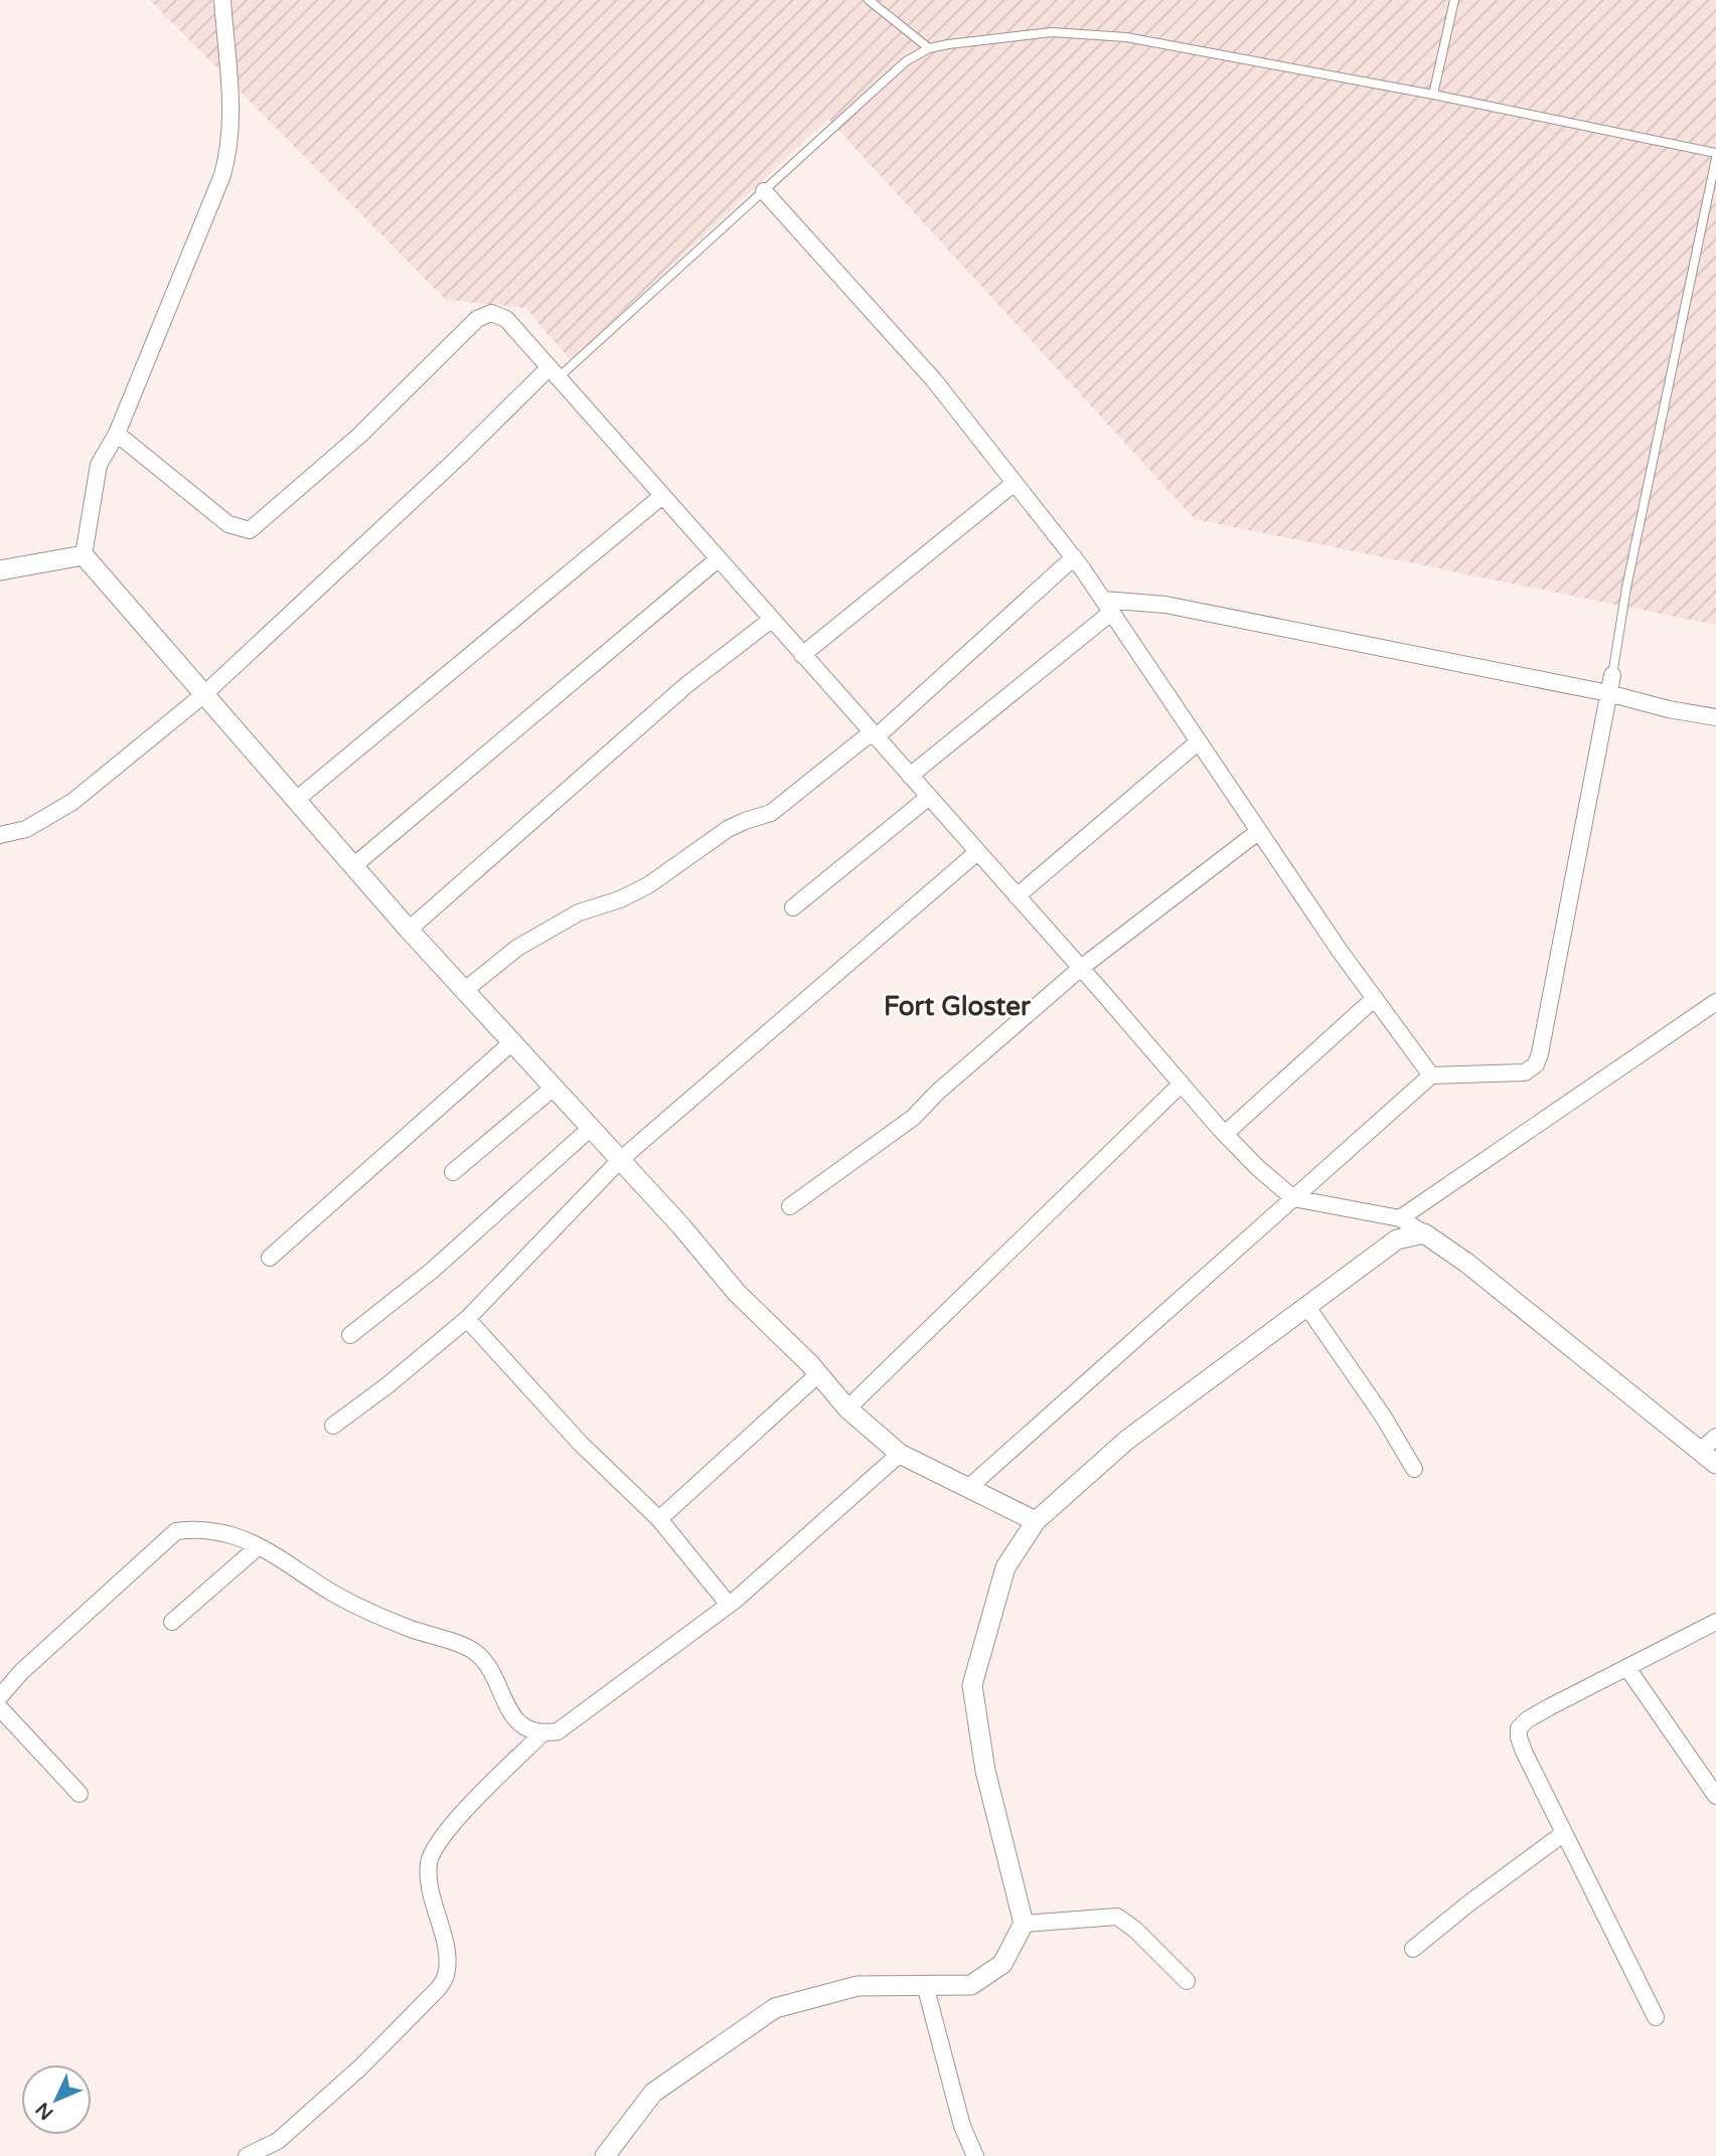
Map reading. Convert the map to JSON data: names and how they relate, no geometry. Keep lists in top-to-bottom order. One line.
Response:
{"districts":["Fort Gloster"],"north":"bottom left"}
